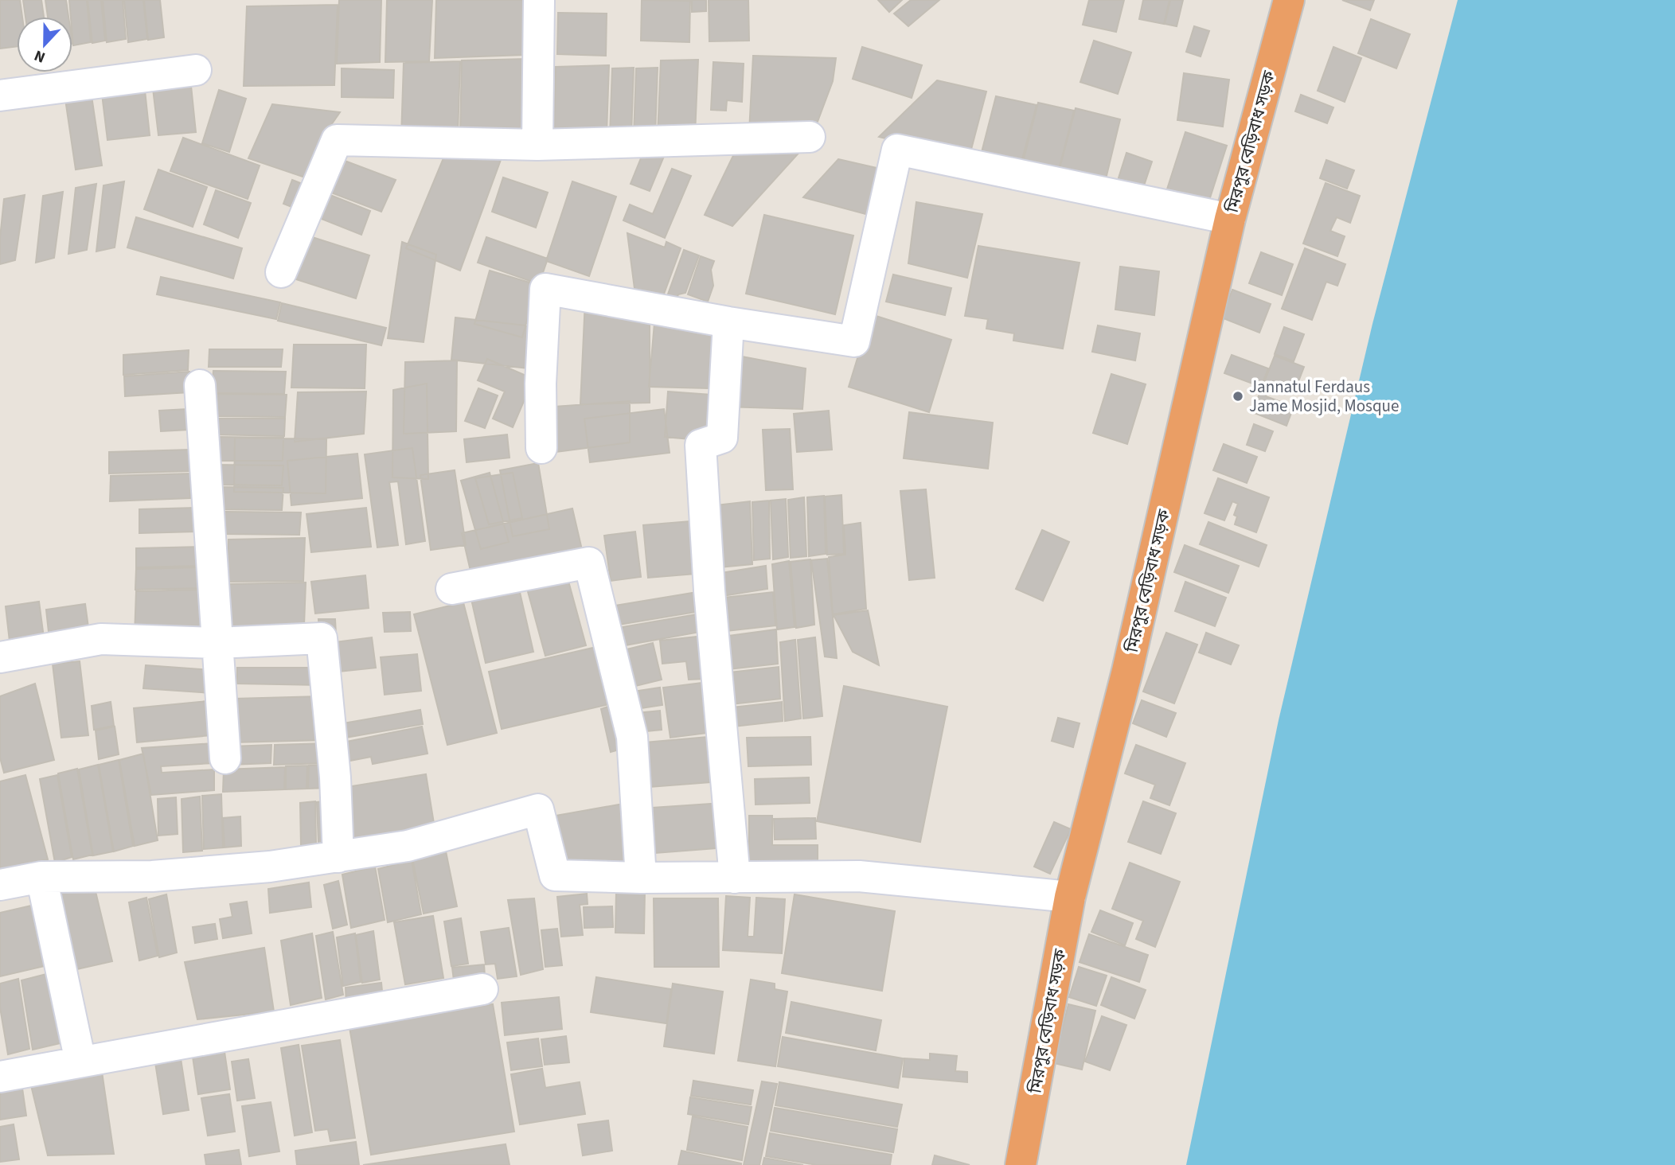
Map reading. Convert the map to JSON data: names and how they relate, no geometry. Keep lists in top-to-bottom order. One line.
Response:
{"streets":{"highway":["মিরপুর বেড়িবাধ সড়ক"]},"places":["Jannatul Ferdaus Jame Mosjid, Mosque"],"north":"bottom"}
